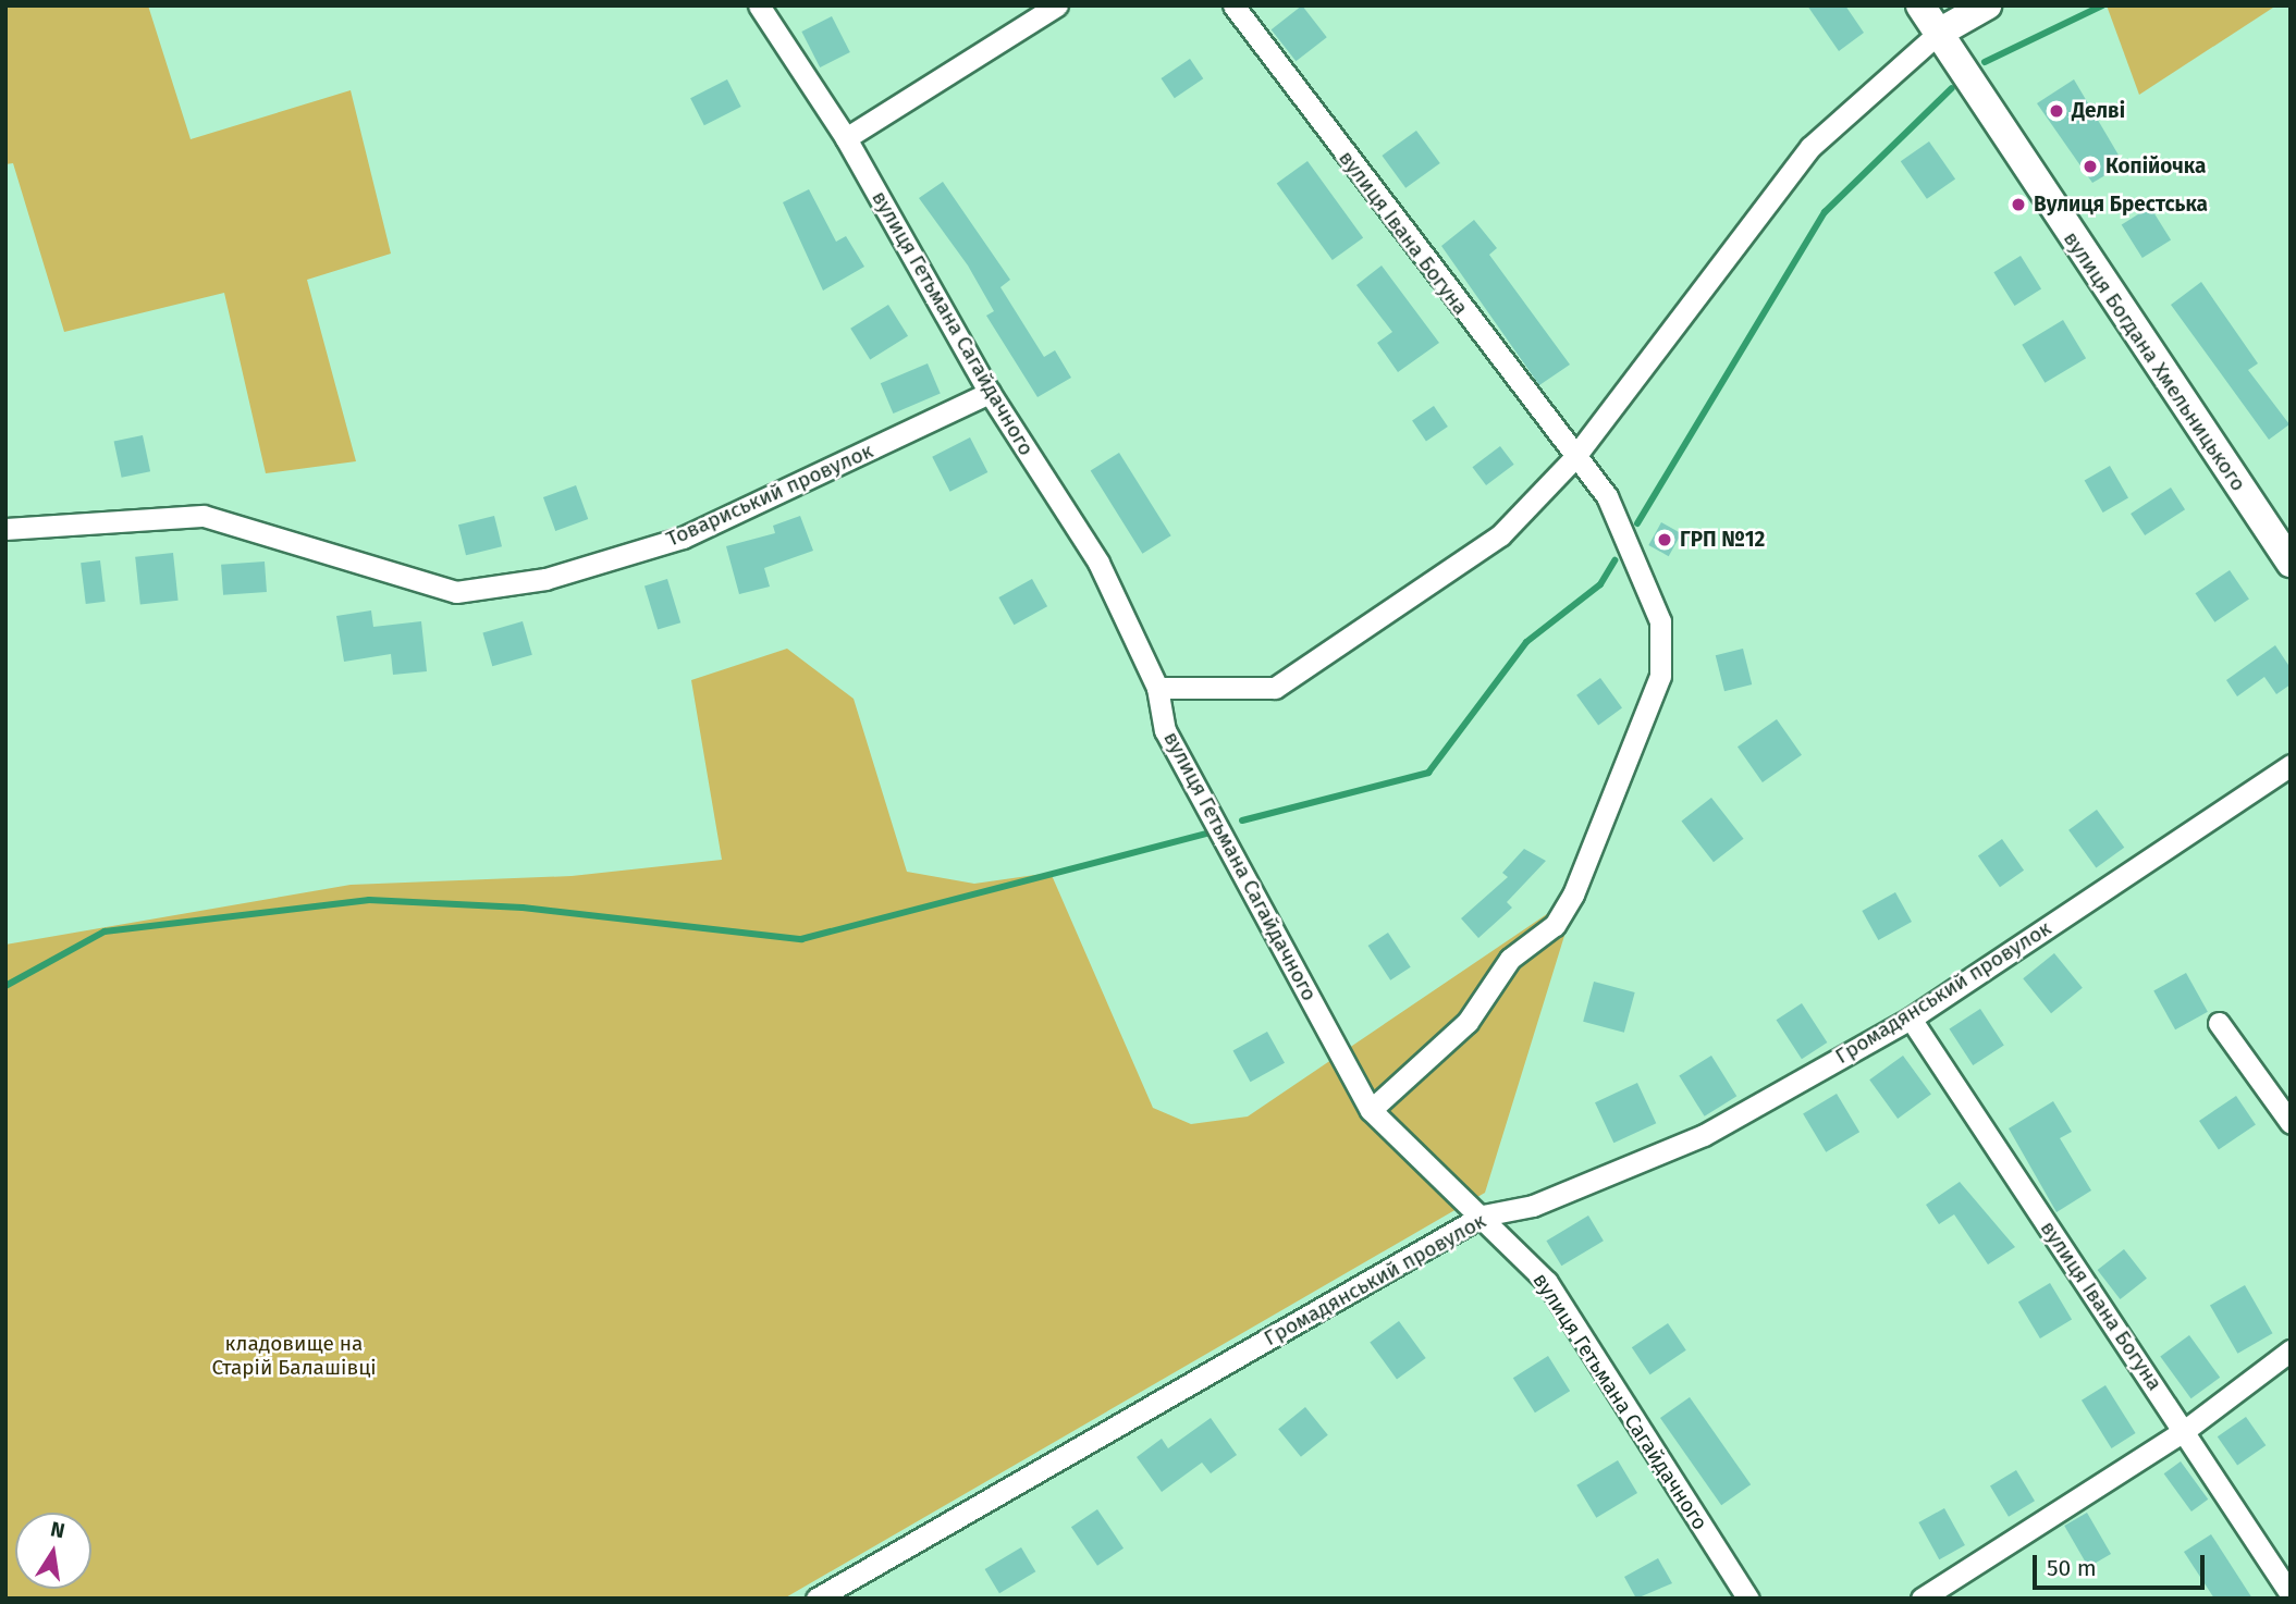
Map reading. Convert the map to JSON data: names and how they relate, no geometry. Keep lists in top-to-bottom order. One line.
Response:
{"streets":{"street":["вулиця Івана Богуна","вулиця Гетьмана Сагайдачного","вулиця Богдана Хмельницького","Товариський провулок","Громадянський провулок"]},"crossings":[["вулиця Івана Богуна","Громадянський провулок"],["вулиця Гетьмана Сагайдачного","Товариський провулок"],["вулиця Гетьмана Сагайдачного","Громадянський провулок"]],"parks":["кладовище на Старій Балашівці"],"places":["Делві","Копійочка","Вулиця Брестська","ГРП №12"],"scale_bar":"50 m","north":"top"}
